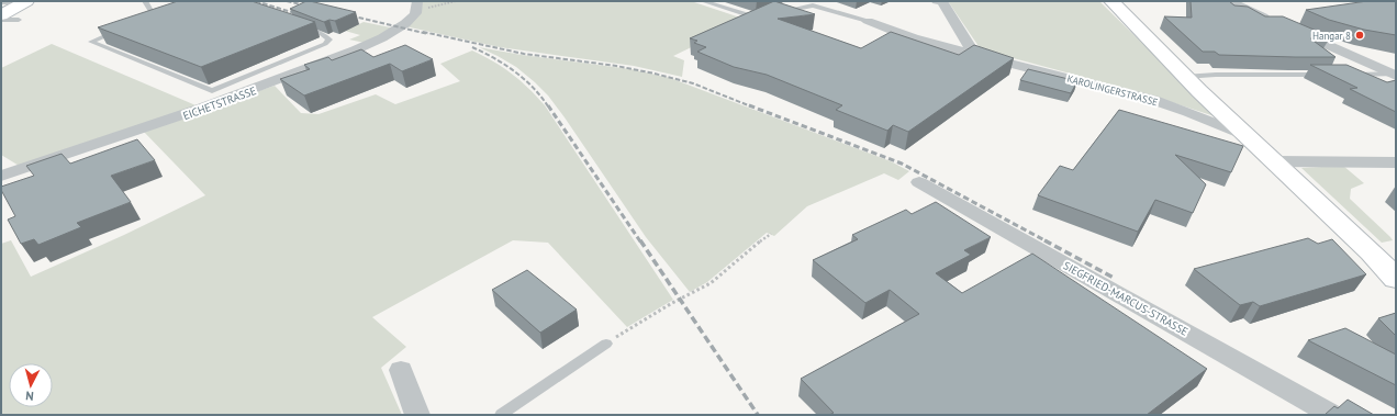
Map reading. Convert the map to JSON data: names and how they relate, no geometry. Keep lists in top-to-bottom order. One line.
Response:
{"streets":{"street":["KAROLINGERSTRASSE","EICHETSTRASSE","SIEGFRIED-MARCUS-STRASSE"]},"places":["Hangar 8"],"north":"bottom"}
